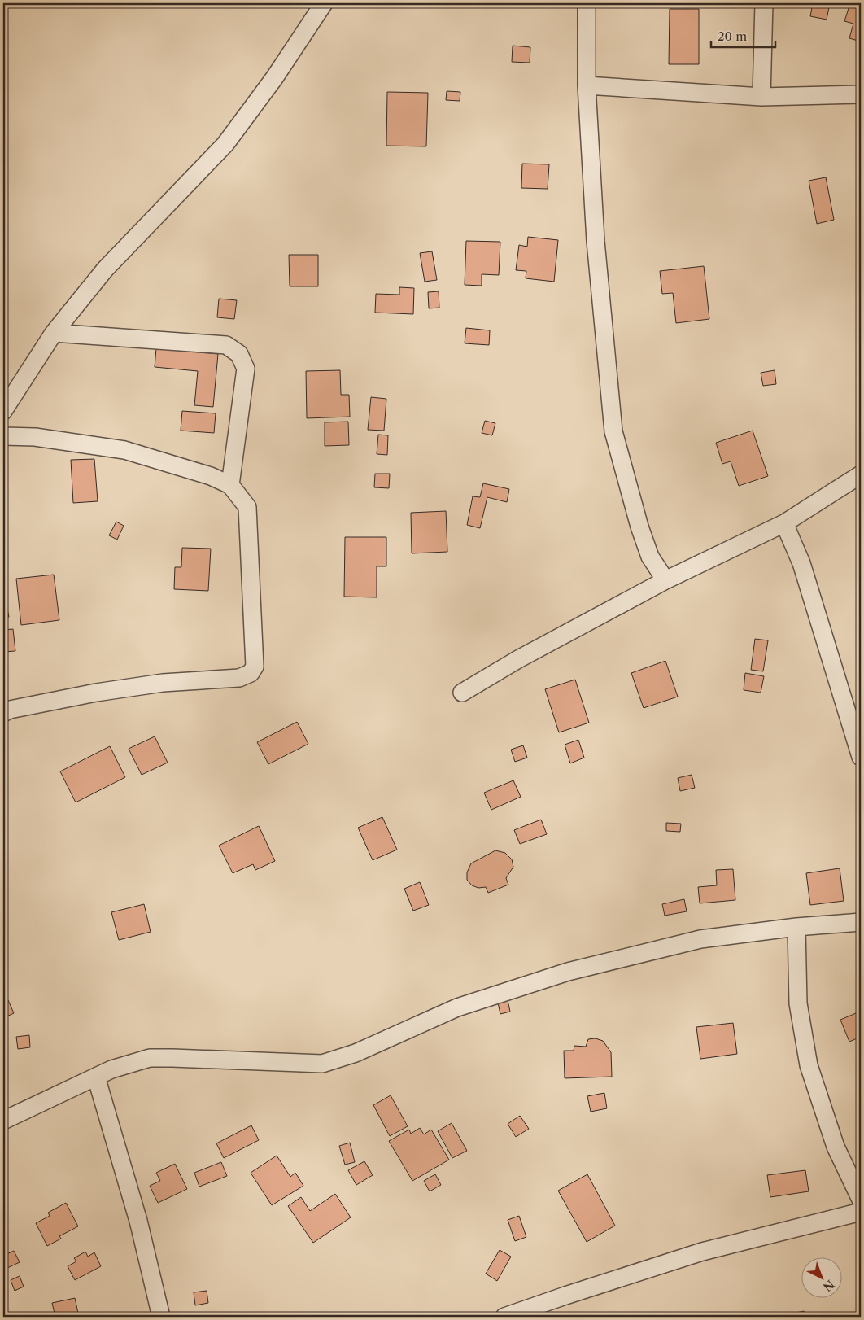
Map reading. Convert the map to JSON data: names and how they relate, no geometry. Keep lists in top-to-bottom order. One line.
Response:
{"scale_bar":"20 m","north":"bottom right"}
